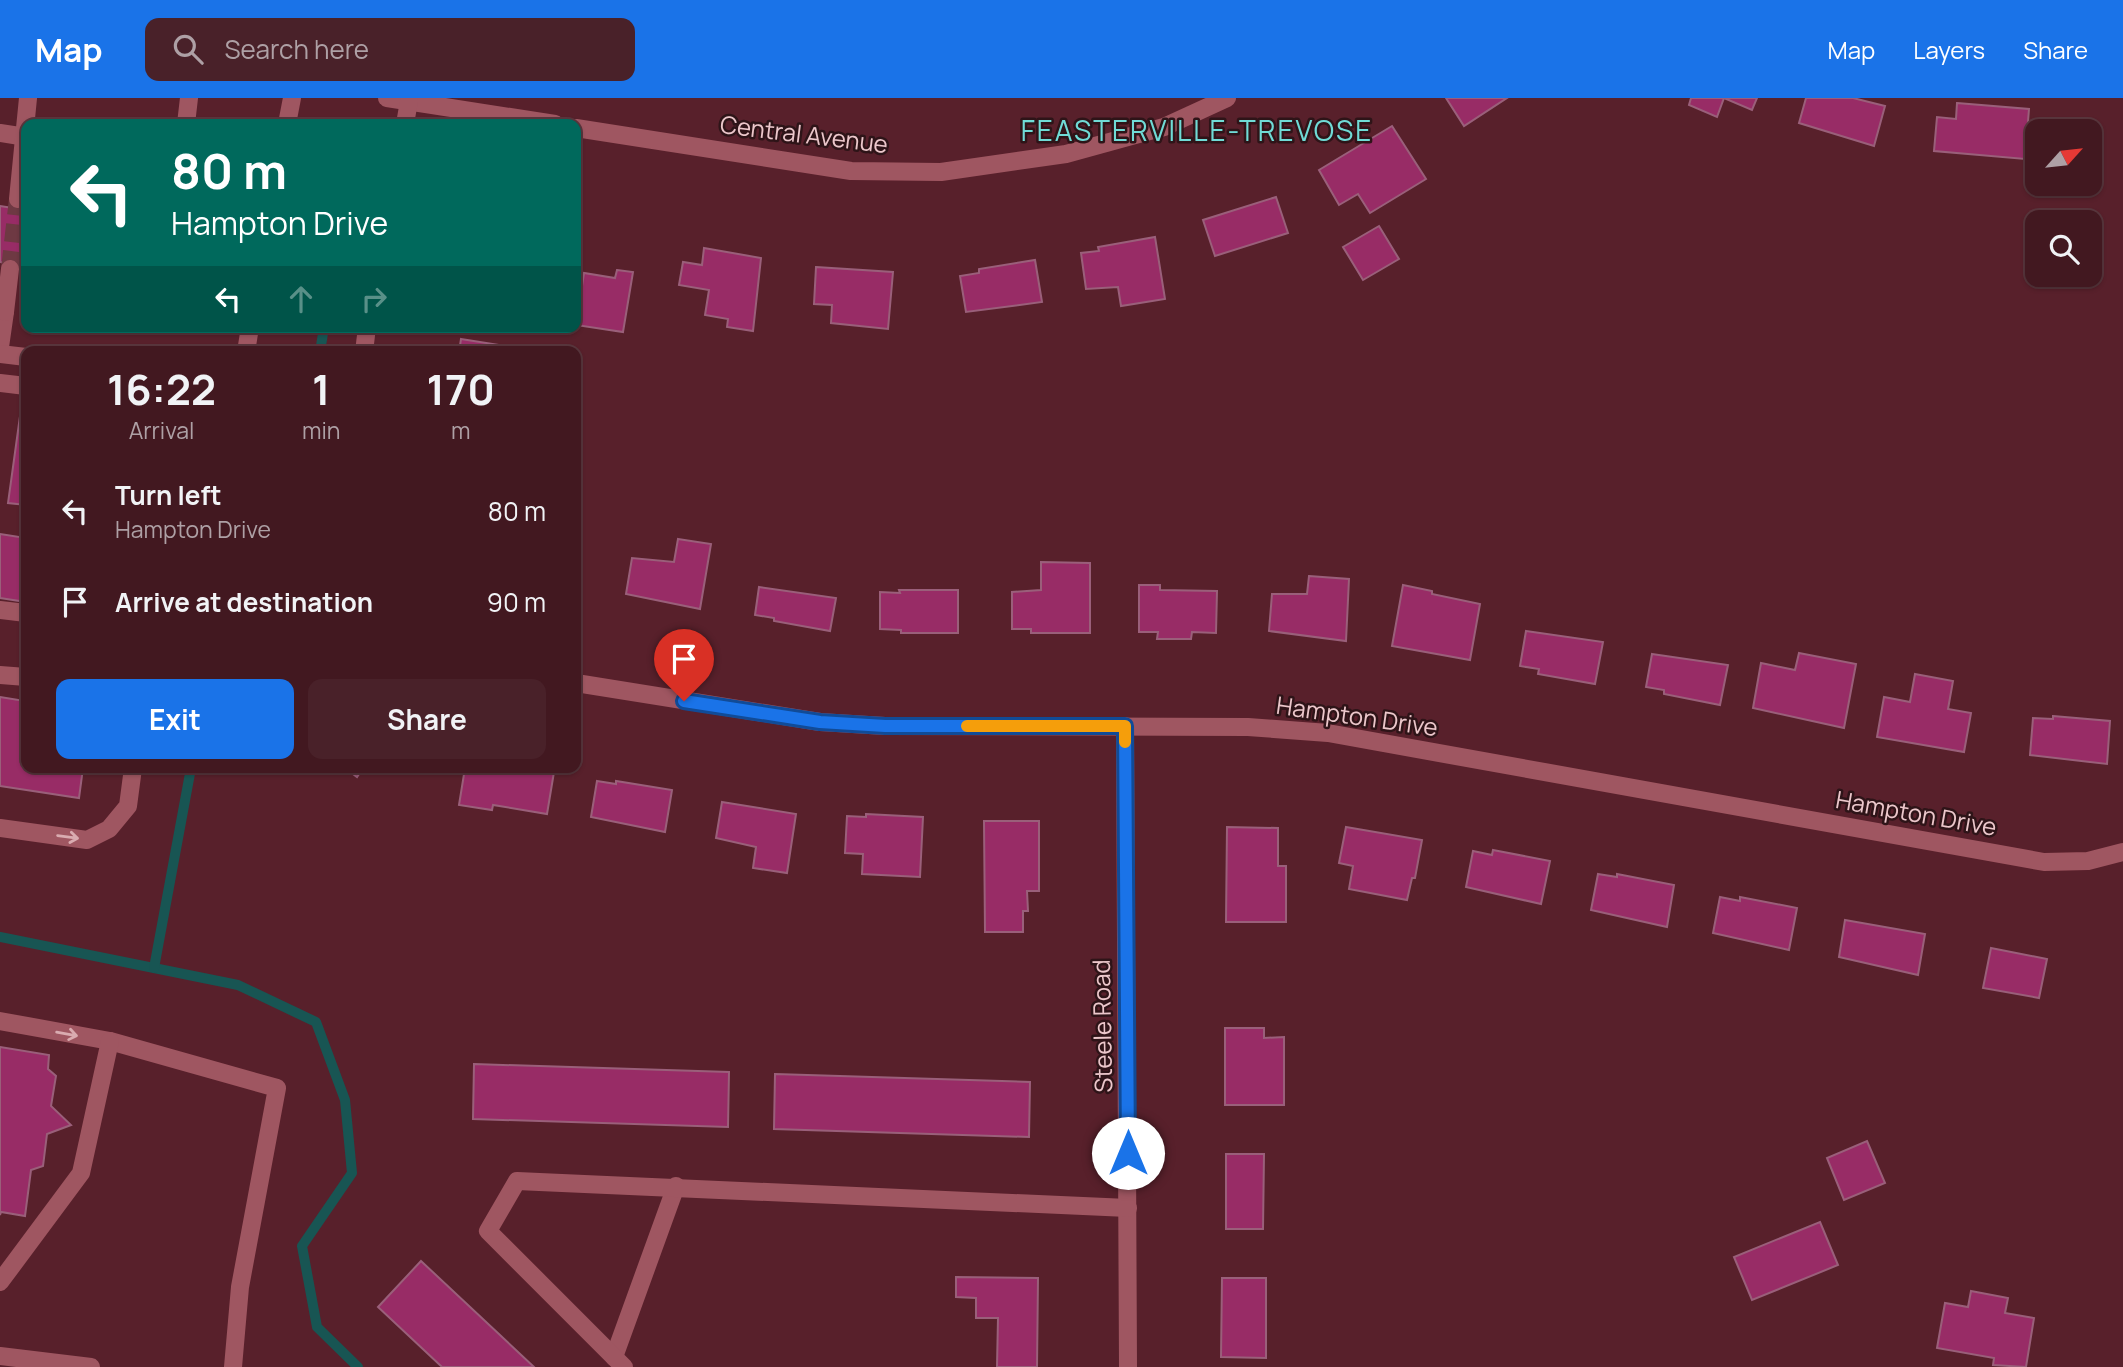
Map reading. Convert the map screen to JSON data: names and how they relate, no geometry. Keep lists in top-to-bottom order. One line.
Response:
{"streets":{"street":["Central Avenue","Hampton Drive","Steele Road"]},"crossings":[["Hampton Drive","Steele Road"]],"districts":["FEASTERVILLE-TREVOSE"],"north":"top right","page":{"header":"Map","search":"Search here","nav":["Map","Layers","Share"],"turn":["80 m","Hampton Drive"],"eta":["16:22","Arrival","1","min","170","m"],"list":[{"name":"Turn left","note":"Hampton Drive","value":"80 m"},{"name":"Arrive at destination","value":"90 m"}],"buttons":["Exit","Share"]}}
